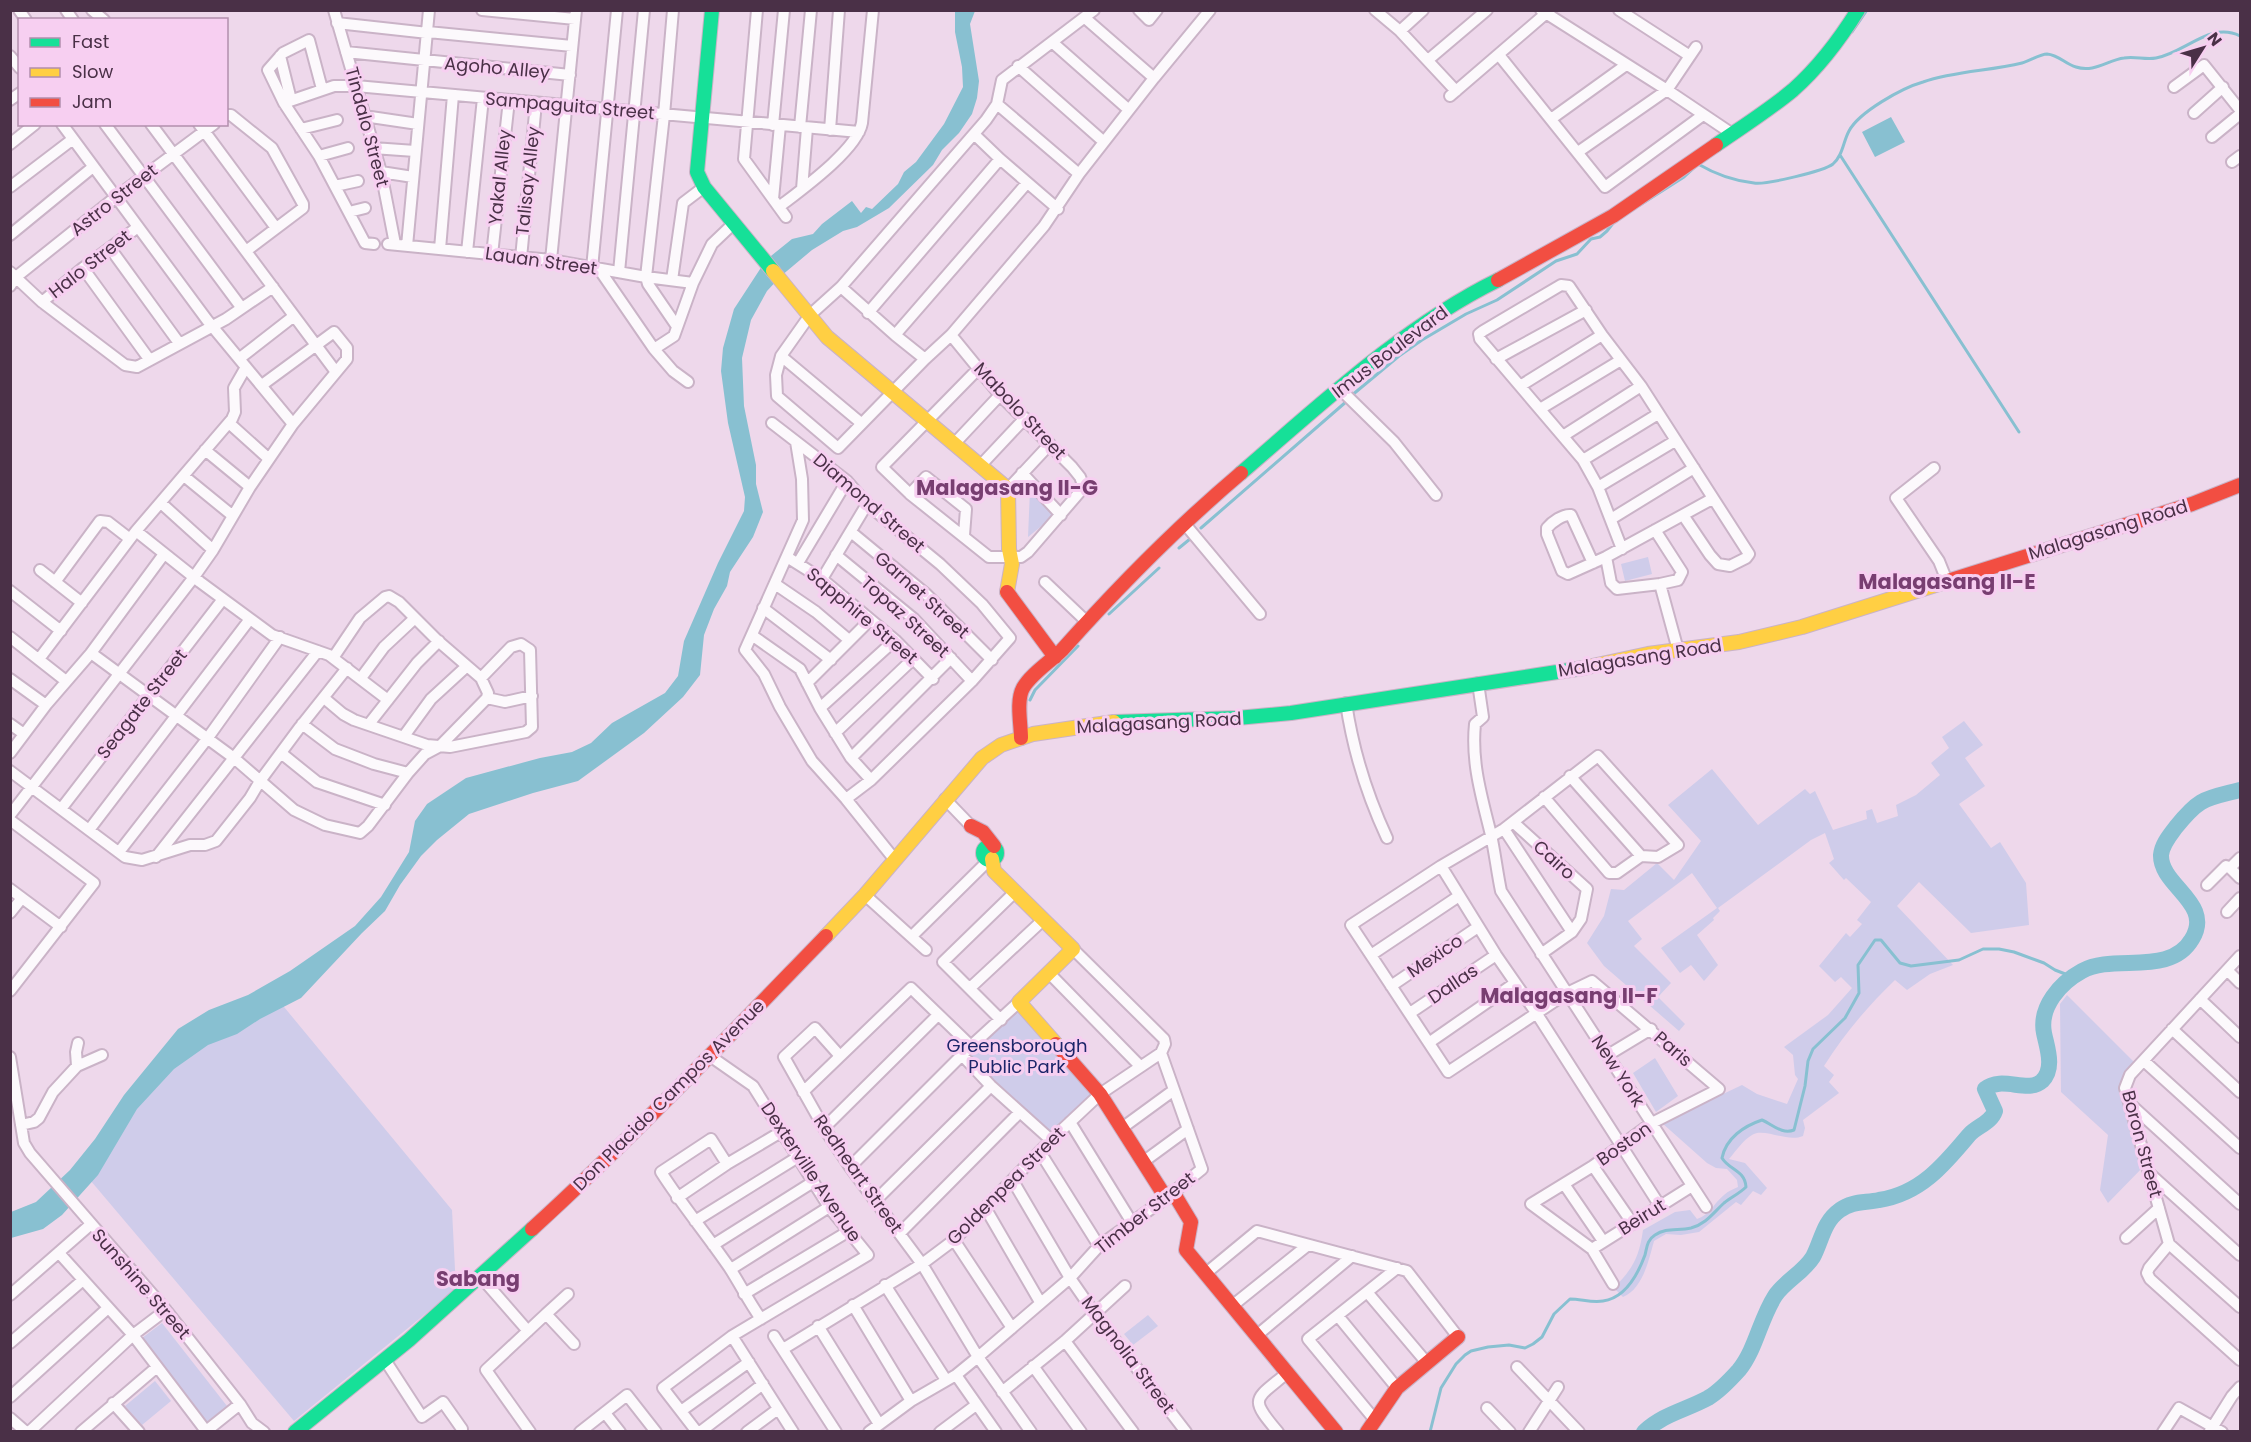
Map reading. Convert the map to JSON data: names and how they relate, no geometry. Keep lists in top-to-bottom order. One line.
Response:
{"streets":{"main road":["Imus Boulevard","Malagasang Road","Don Placido Campos Avenue","Timber Street"],"street":["Agoho Alley","Sampaguita Street","Tindalo Street","Yakal Alley","Talisay Alley","Astro Street","Lauan Street","Halo Street","Mabolo Street","Diamond Street","Garnet Street","Sapphire Street","Topaz Street","Seagate Street","Cairo","Mexico","Dallas","Paris","New York","Boston","Boron Street","Dexterville Avenue","Redheart Street","Goldenpea Street","Beirut","Sunshine Street","Magnolia Street"]},"crossings":[["Agoho Alley","Tindalo Street"],["Sampaguita Street","Tindalo Street"],["Sampaguita Street","Yakal Alley"],["Sampaguita Street","Talisay Alley"],["Tindalo Street","Lauan Street"],["Yakal Alley","Lauan Street"],["Talisay Alley","Lauan Street"],["Imus Boulevard","Malagasang Road"],["Imus Boulevard","Don Placido Campos Avenue"],["Diamond Street","Garnet Street"],["Diamond Street","Sapphire Street"],["Diamond Street","Topaz Street"],["Diamond Street","Don Placido Campos Avenue"],["Malagasang Road","New York"],["Malagasang Road","Don Placido Campos Avenue"],["Paris","New York"],["Paris","Boston"],["New York","Boston"],["New York","Beirut"],["Don Placido Campos Avenue","Dexterville Avenue"],["Don Placido Campos Avenue","Timber Street"],["Boston","Beirut"],["Redheart Street","Goldenpea Street"],["Redheart Street","Timber Street"],["Goldenpea Street","Timber Street"],["Goldenpea Street","Magnolia Street"],["Timber Street","Magnolia Street"]],"districts":["Malagasang II-G","Malagasang II-E","Malagasang II-F","Sabang"],"parks":["Greensborough Public Park"],"legend":["Fast","Slow","Jam"],"north":"top right"}
